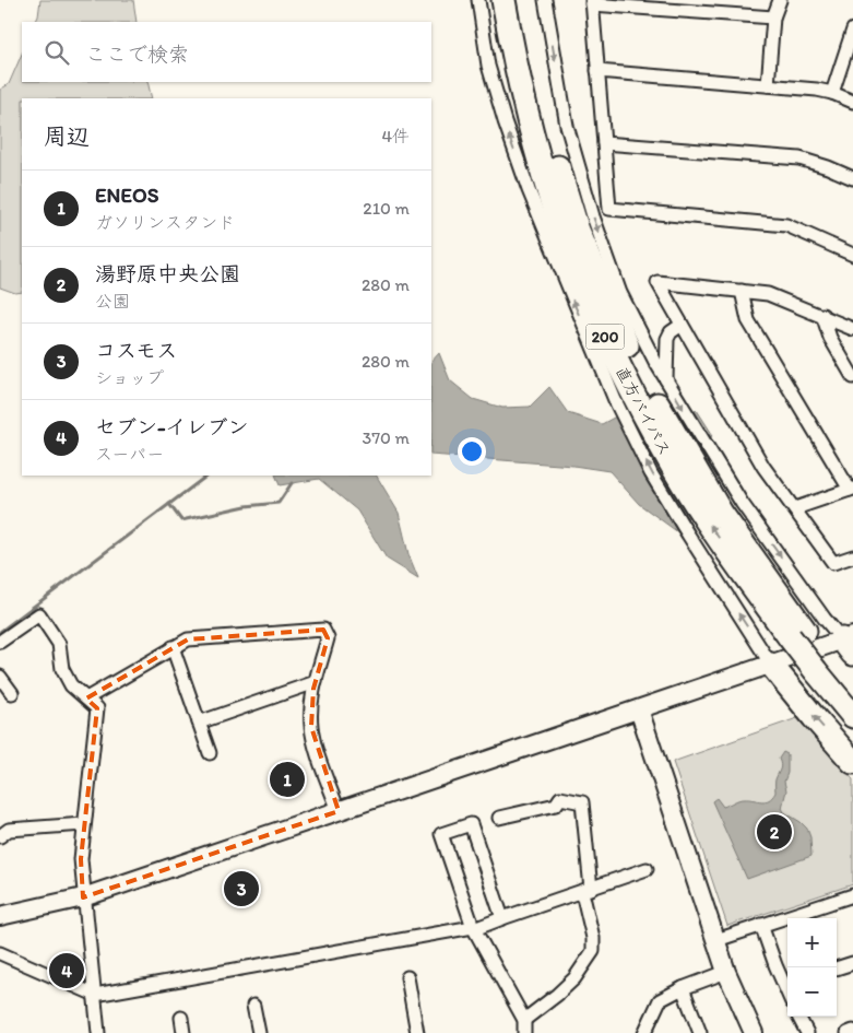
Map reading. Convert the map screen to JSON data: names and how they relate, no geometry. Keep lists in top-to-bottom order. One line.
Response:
{"streets":{"highway":["200","直方バイパス"]},"page":{"search":"ここで検索","heading":["周辺","4件"],"list":[{"mark":"1","name":"ENEOS","note":"ガソリンスタンド","value":"210 m"},{"mark":"2","name":"湯野原中央公園","note":"公園","value":"280 m"},{"mark":"3","name":"コスモス","note":"ショップ","value":"280 m"},{"mark":"4","name":"セブン-イレブン","note":"スーパー","value":"370 m"}],"pins":["1","2","3","4"],"map_buttons":["+","−"]}}
